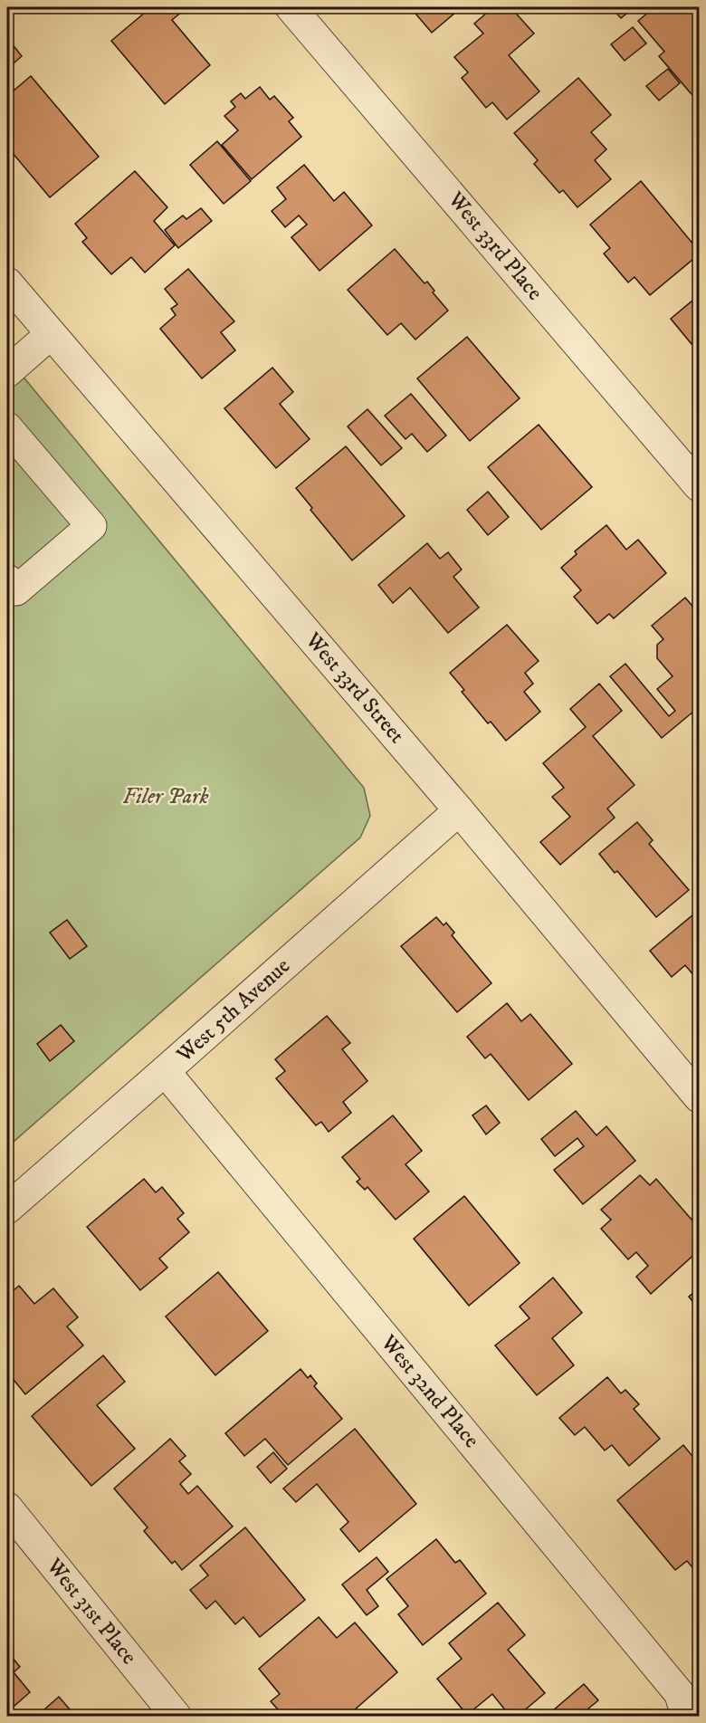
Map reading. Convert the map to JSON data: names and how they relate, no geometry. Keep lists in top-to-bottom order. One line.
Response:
{"streets":{"street":["West 33rd Place","West 33rd Street","West 5th Avenue","West 32nd Place","West 31st Place"]},"crossings":[["West 33rd Street","West 5th Avenue"],["West 5th Avenue","West 32nd Place"]],"parks":["Filer Park"]}
